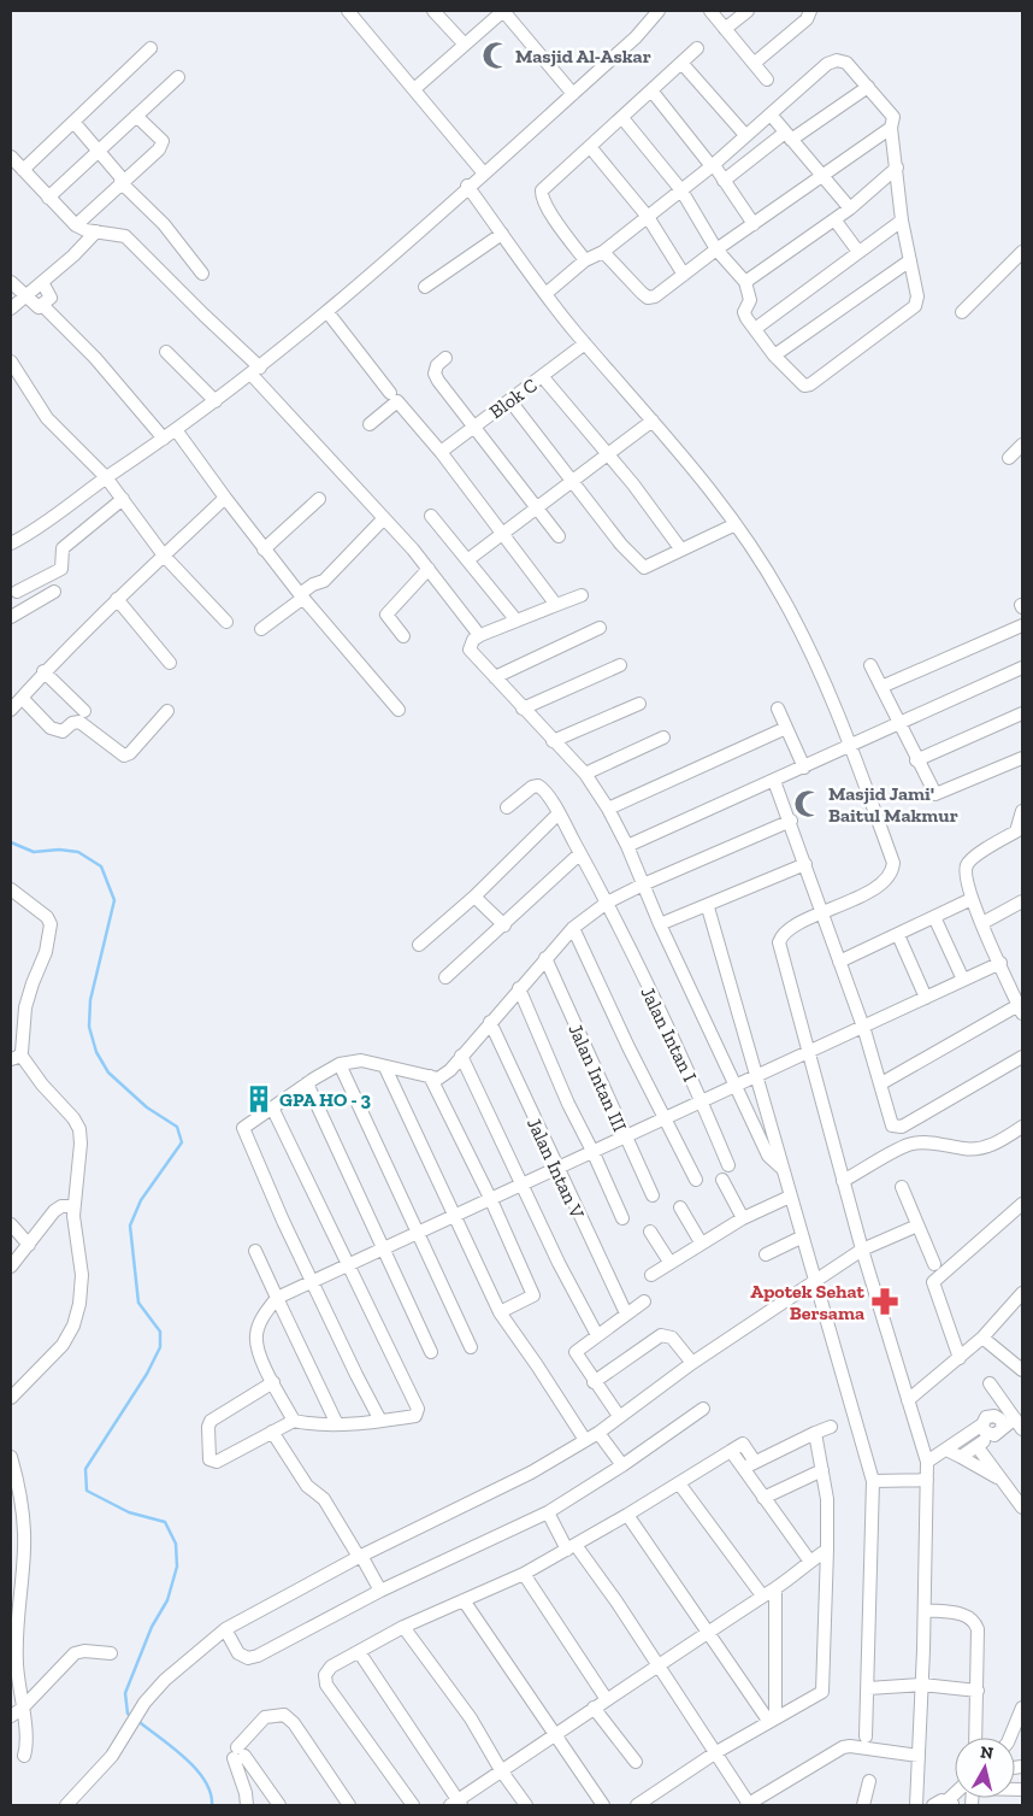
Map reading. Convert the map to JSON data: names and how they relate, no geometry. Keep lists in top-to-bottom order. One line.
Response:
{"streets":{"street":["Blok C","Jalan Intan I","Jalan Intan III","Jalan Intan V"]},"places":{"mosque":["Masjid Al-Askar","Masjid Jami' Baitul Makmur"],"building":["GPA HO - 3"],"pharmacy":["Apotek Sehat Bersama"]},"north":"top"}
